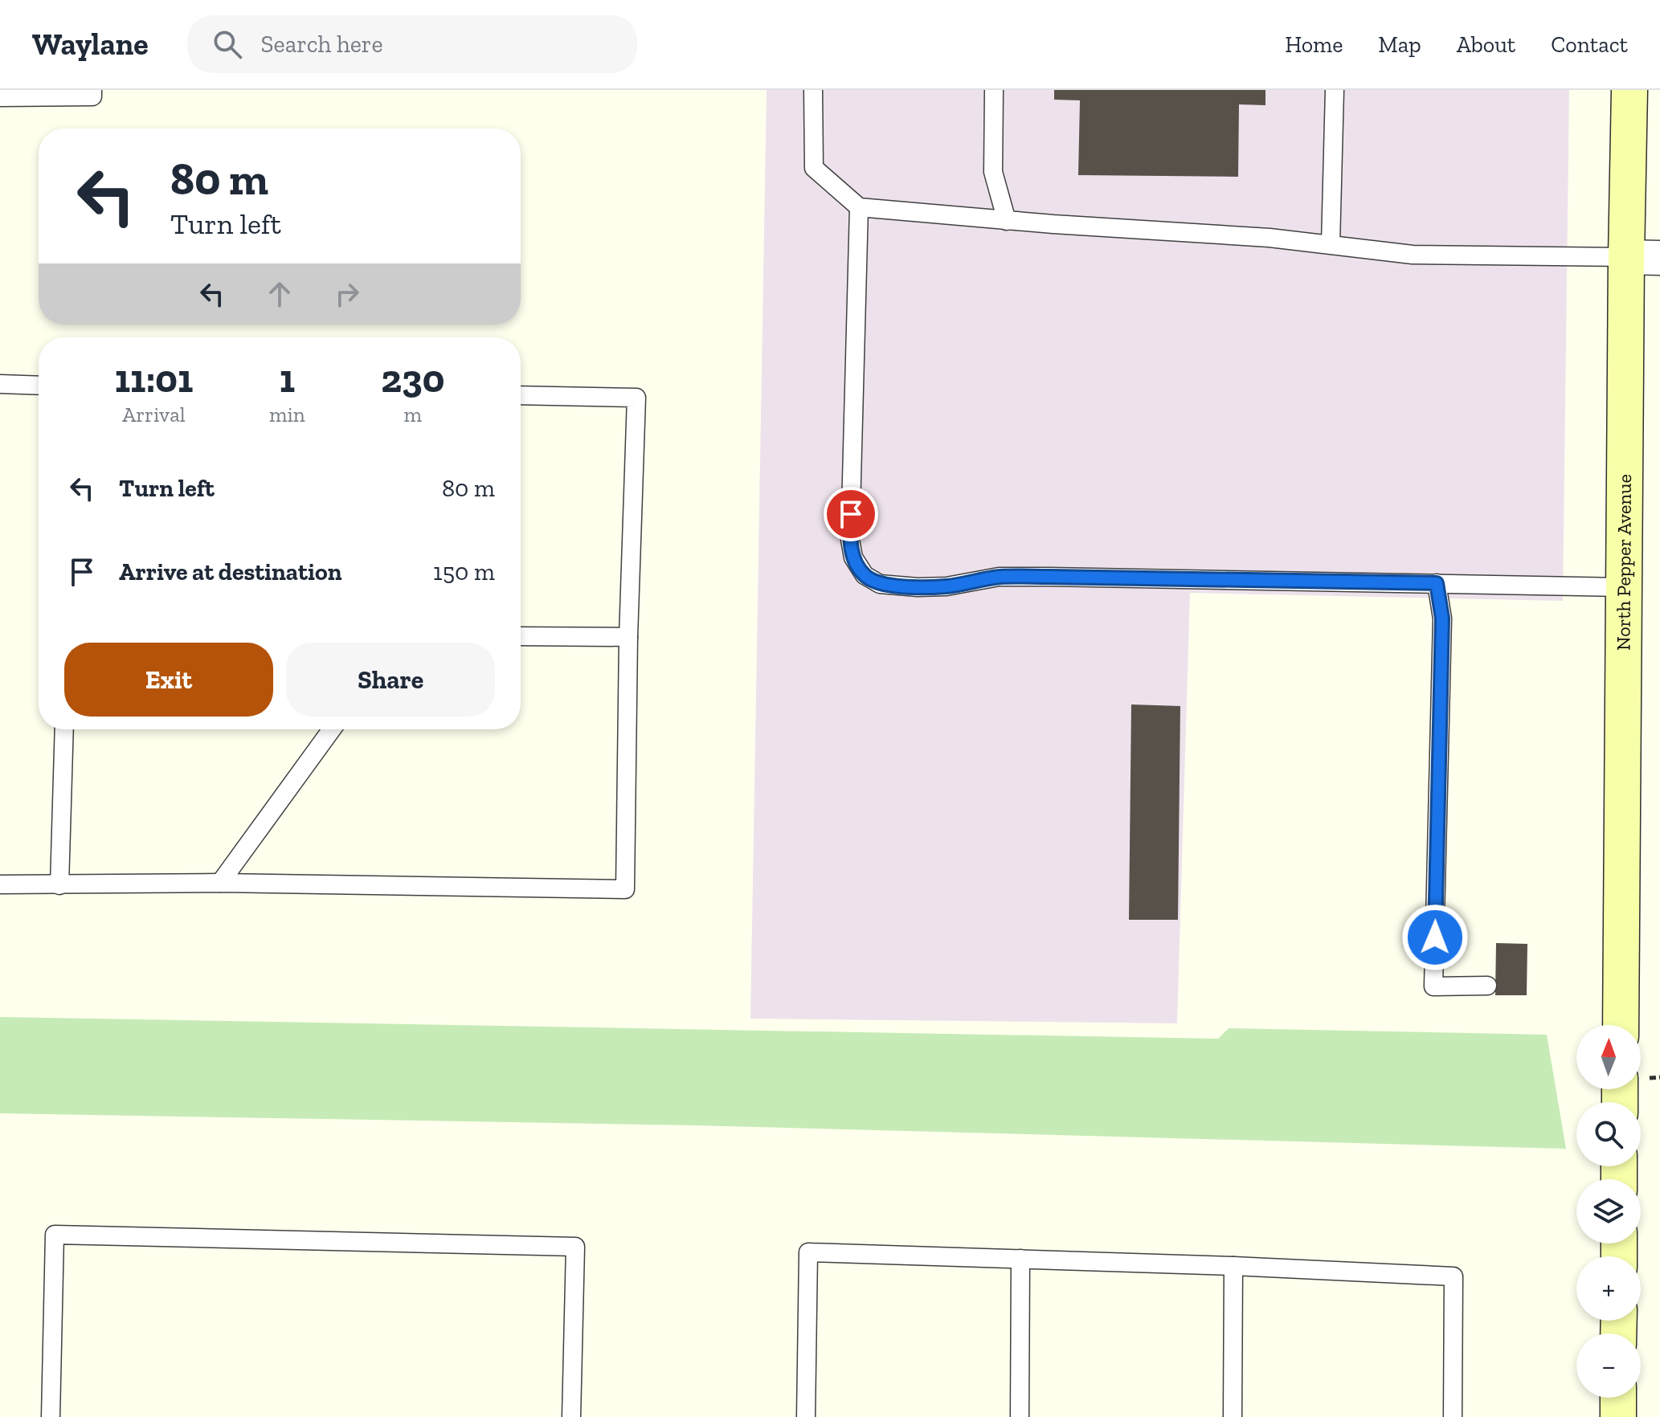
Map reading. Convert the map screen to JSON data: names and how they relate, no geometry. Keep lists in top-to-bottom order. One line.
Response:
{"streets":{"main road":["North Pepper Avenue"]},"north":"top","page":{"header":"Waylane","search":"Search here","nav":["Home","Map","About","Contact"],"turn":["80 m","Turn left"],"eta":["11:01","Arrival","1","min","230","m"],"list":[{"name":"Turn left","value":"80 m"},{"name":"Arrive at destination","value":"150 m"}],"buttons":["Exit","Share"],"map_buttons":["+","−"]}}
